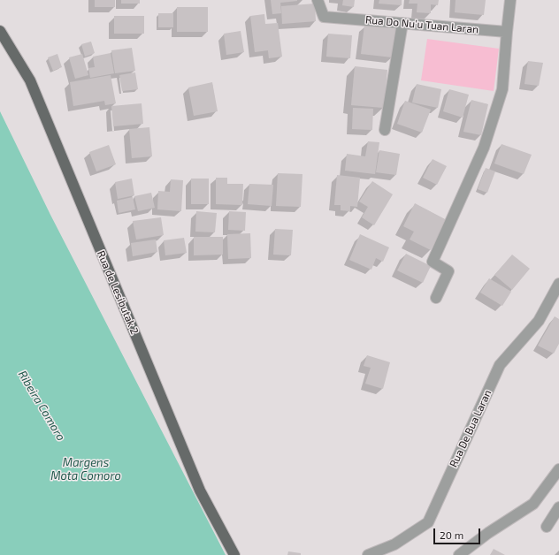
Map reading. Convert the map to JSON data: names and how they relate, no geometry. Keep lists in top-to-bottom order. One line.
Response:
{"streets":{"main road":["Rua de Lesibutak 2"],"street":["Rua Do Nu’u Tuan Laran","Rua De Bua Laran"]},"water":["Ribeira Comoro","Margens Mota Comoro"],"scale_bar":"20 m"}
